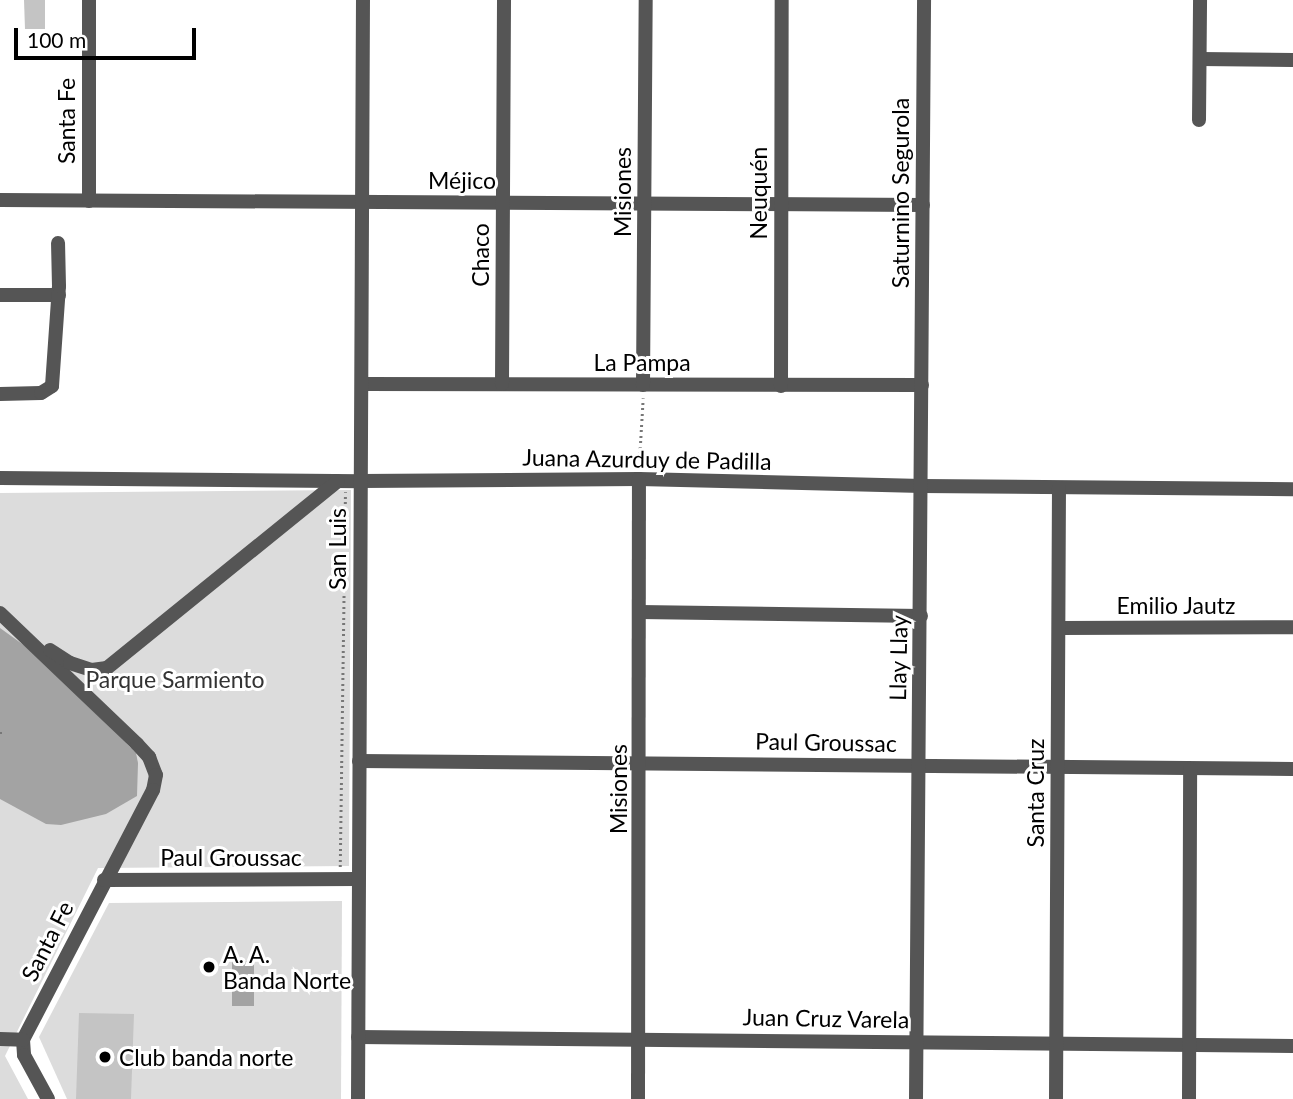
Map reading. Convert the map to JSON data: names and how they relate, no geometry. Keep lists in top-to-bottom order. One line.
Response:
{"streets":{"street":["Santa Fe","Méjico","Misiones","Neuquén","Saturnino Segurola","Chaco","La Pampa","Juana Azurduy de Padilla","San Luis","Emilio Jautz","Llay Llay","Paul Groussac","Santa Cruz","Juan Cruz Varela"]},"crossings":[["Santa Fe","Méjico"],["Santa Fe","Paul Groussac"],["Méjico","Misiones"],["Méjico","Neuquén"],["Méjico","Saturnino Segurola"],["Méjico","Chaco"],["Méjico","San Luis"],["Misiones","La Pampa"],["Misiones","Juana Azurduy de Padilla"],["Misiones","Paul Groussac"],["Misiones","Juan Cruz Varela"],["Neuquén","La Pampa"],["Saturnino Segurola","La Pampa"],["Saturnino Segurola","Llay Llay"],["Chaco","La Pampa"],["La Pampa","San Luis"],["La Pampa","Llay Llay"],["Juana Azurduy de Padilla","San Luis"],["Juana Azurduy de Padilla","Llay Llay"],["Juana Azurduy de Padilla","Santa Cruz"],["San Luis","Paul Groussac"],["San Luis","Juan Cruz Varela"],["Emilio Jautz","Santa Cruz"],["Llay Llay","Paul Groussac"],["Llay Llay","Juan Cruz Varela"],["Paul Groussac","Santa Cruz"],["Santa Cruz","Juan Cruz Varela"]],"parks":["Parque Sarmiento"],"places":["A. A. Banda Norte","Club banda norte"],"scale_bar":"100 m"}
